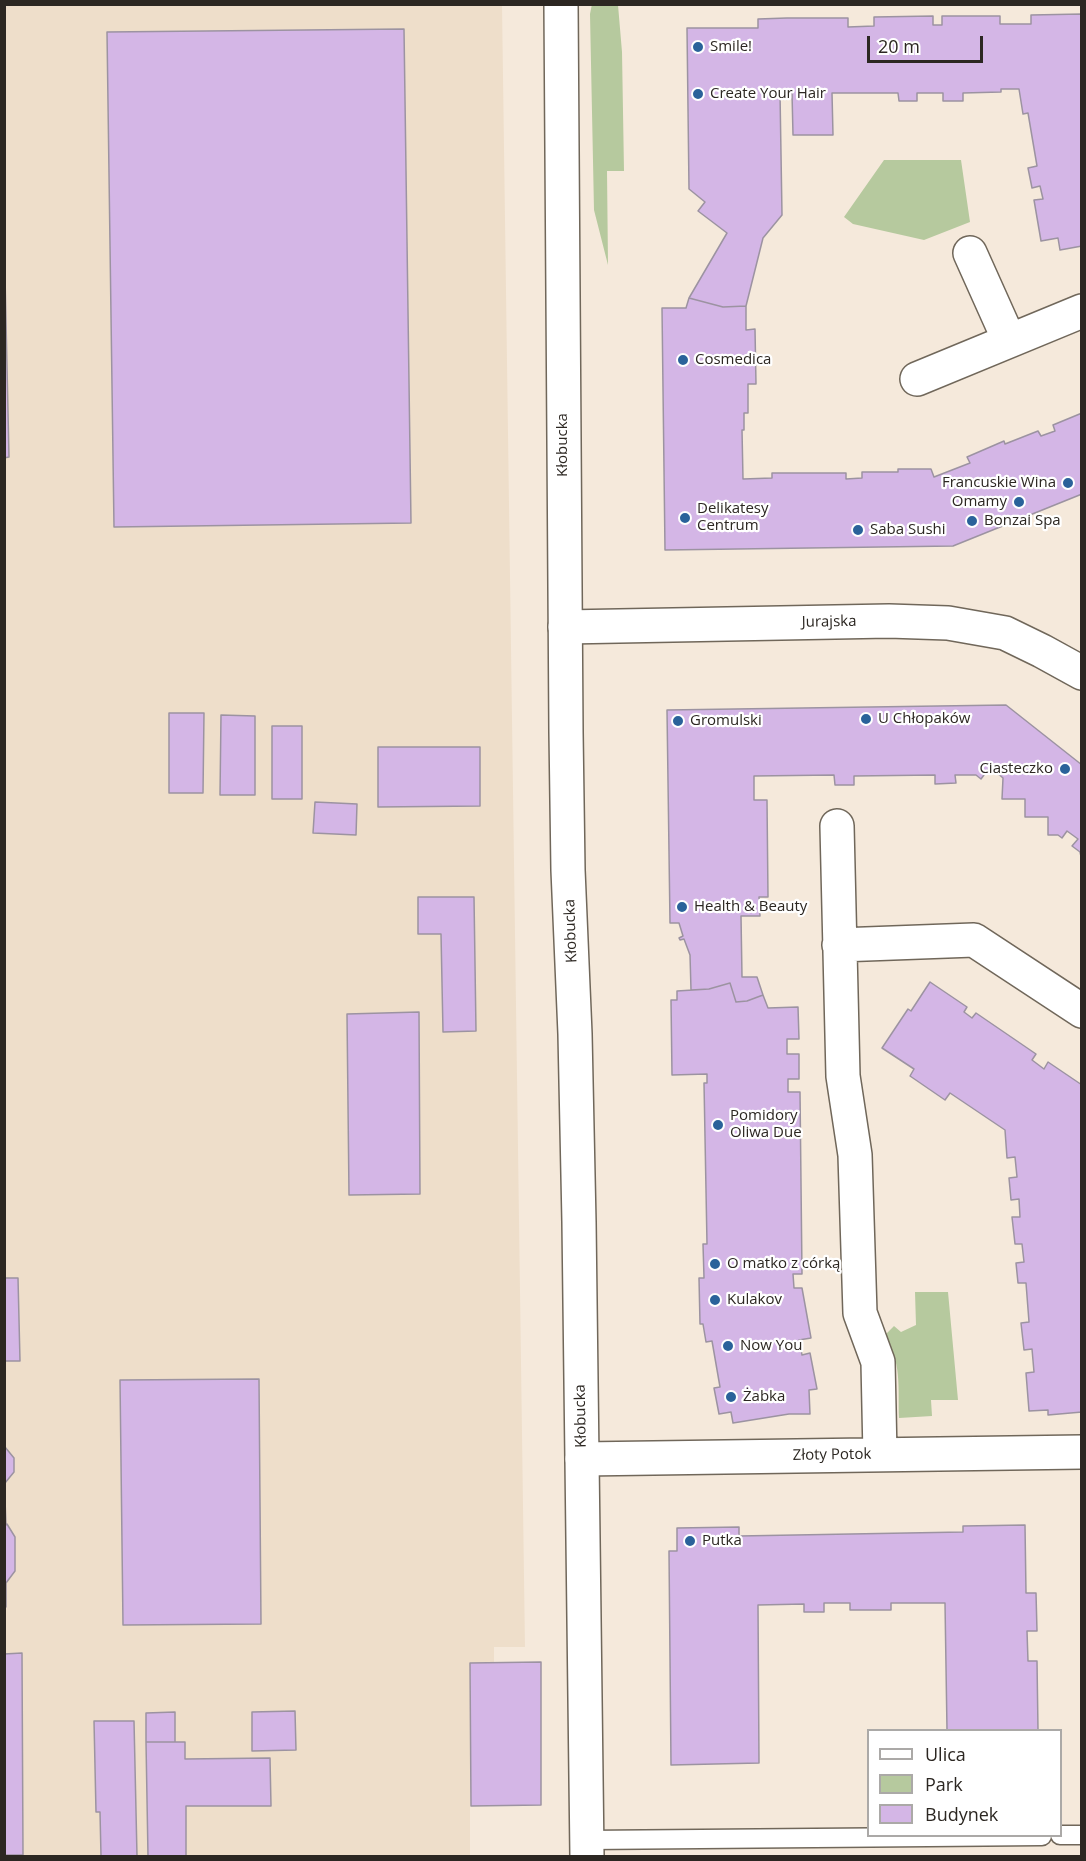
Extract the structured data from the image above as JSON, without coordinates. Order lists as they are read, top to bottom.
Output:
{
  "streets": {
    "street": ["Kłobucka", "Jurajska", "Złoty Potok"]
  },
  "crossings": [
    ["Kłobucka", "Jurajska"],
    ["Kłobucka", "Złoty Potok"]
  ],
  "places": [
    "Smile!",
    "Create Your Hair",
    "Cosmedica",
    "Francuskie Wina",
    "Omamy",
    "Delikatesy Centrum",
    "Bonzai Spa",
    "Saba Sushi",
    "U Chłopaków",
    "Gromulski",
    "Ciasteczko",
    "Health & Beauty",
    "Pomidory Oliwa Due",
    "O matko z córką",
    "Kulakov",
    "Now You",
    "Żabka",
    "Putka"
  ],
  "legend": ["Ulica", "Park", "Budynek"],
  "scale_bar": "20 m"
}
